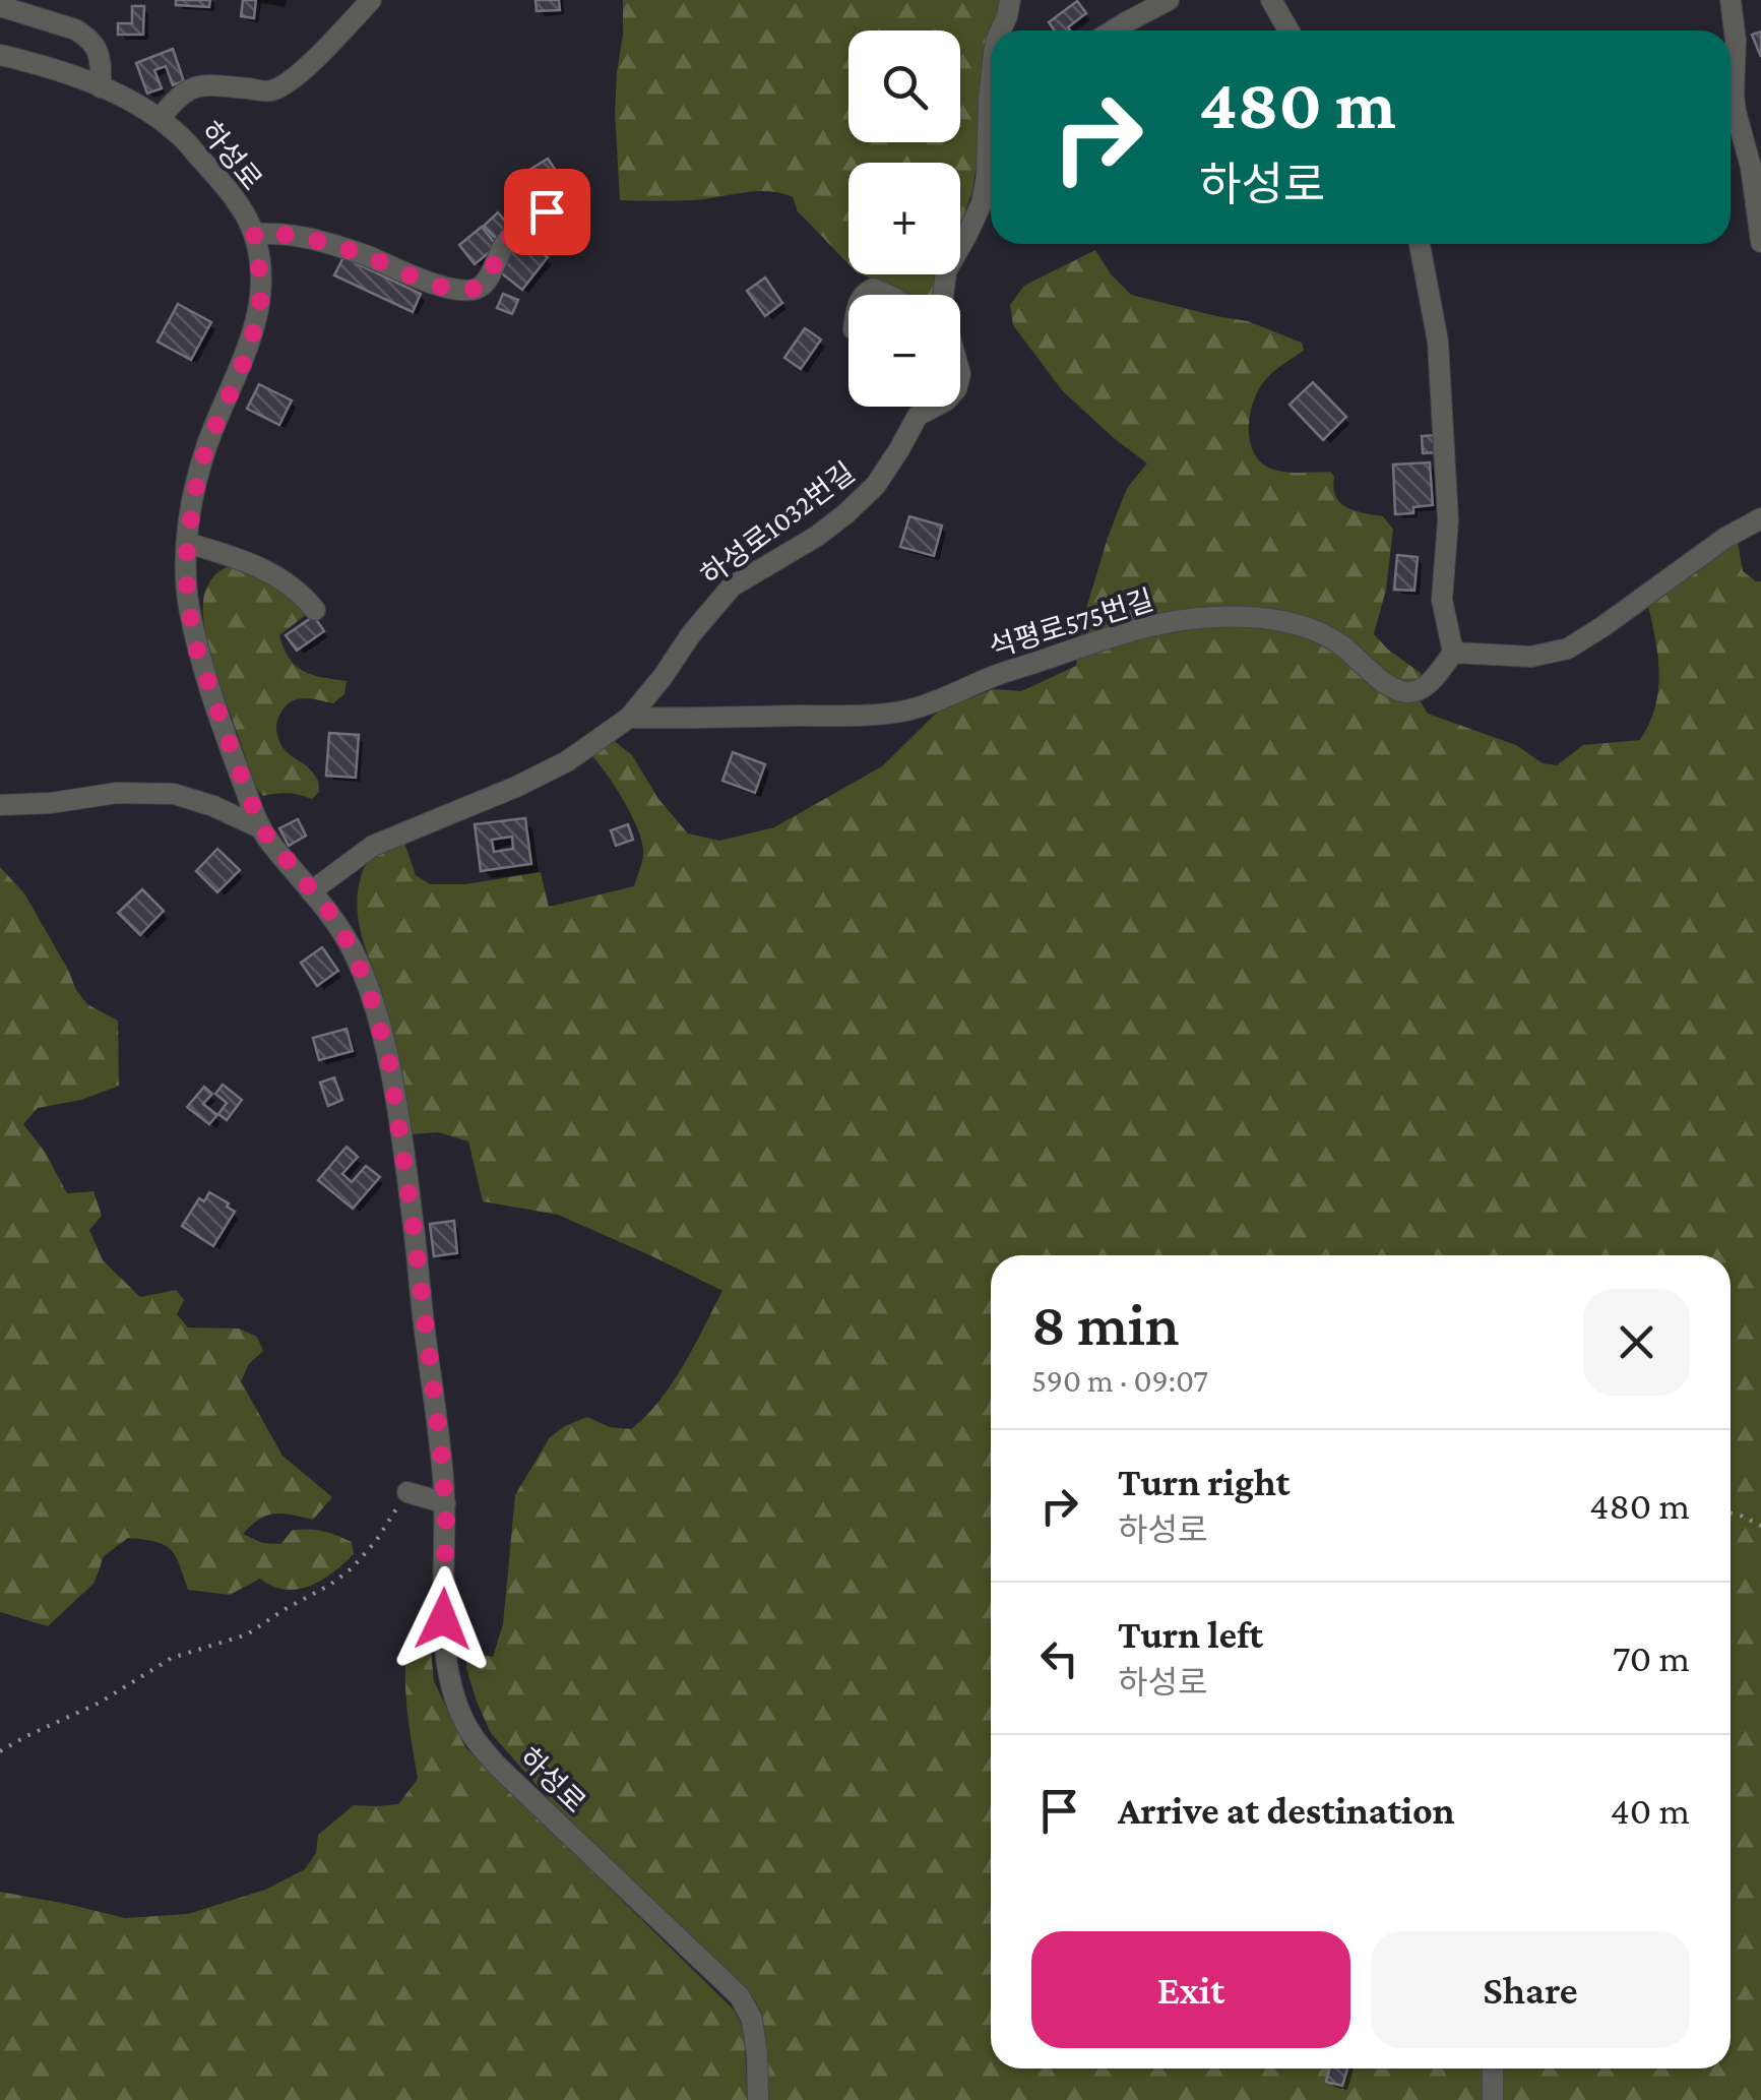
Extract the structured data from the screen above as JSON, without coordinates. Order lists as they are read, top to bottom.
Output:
{
  "streets": {
    "street": ["하성로", "하성로1032번길", "석평로575번길"]
  },
  "crossings": [
    ["하성로", "하성로1032번길"],
    ["하성로1032번길", "석평로575번길"]
  ],
  "page": {
    "map_buttons": ["+", "−"],
    "turn": ["480 m", "하성로"],
    "heading": ["8 min", "590 m · 09:07"],
    "list": [
      {
        "name": "Turn right",
        "note": "하성로",
        "value": "480 m"
      },
      {
        "name": "Turn left",
        "note": "하성로",
        "value": "70 m"
      },
      {
        "name": "Arrive at destination",
        "value": "40 m"
      }
    ],
    "buttons": ["Exit", "Share"]
  }
}
